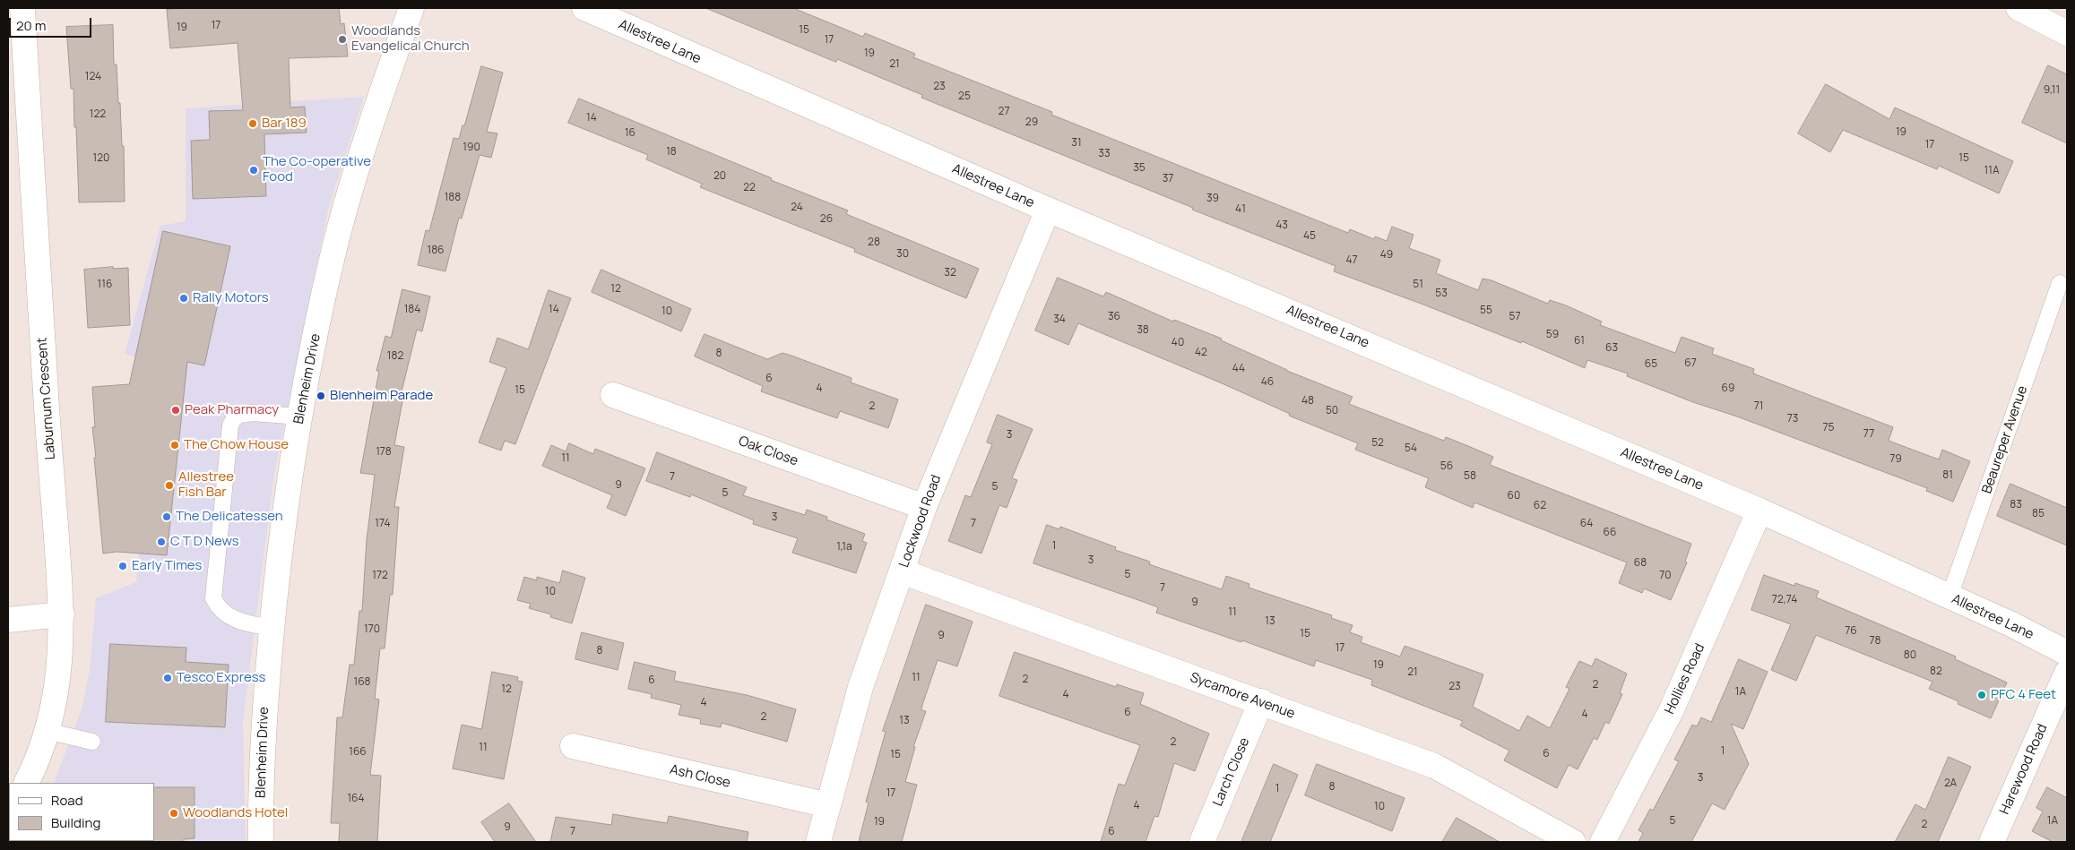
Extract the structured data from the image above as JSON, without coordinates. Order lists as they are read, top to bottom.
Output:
{
  "streets": {
    "street": [
      "Allestree Lane",
      "Blenheim Drive",
      "Laburnum Crescent",
      "Oak Close",
      "Lockwood Road",
      "Hollies Road",
      "Sycamore Avenue",
      "Harewood Road",
      "Larch Close",
      "Ash Close"
    ],
    "lane": ["Beaureper Avenue"]
  },
  "crossings": [
    ["Allestree Lane", "Beaureper Avenue"],
    ["Allestree Lane", "Lockwood Road"],
    ["Allestree Lane", "Hollies Road"],
    ["Oak Close", "Lockwood Road"],
    ["Lockwood Road", "Sycamore Avenue"],
    ["Lockwood Road", "Ash Close"],
    ["Sycamore Avenue", "Larch Close"]
  ],
  "places": [
    "Woodlands Evangelical Church",
    "Bar 189",
    "The Co-operative Food",
    "Rally Motors",
    "Blenheim Parade",
    "Peak Pharmacy",
    "The Chow House",
    "Allestree Fish Bar",
    "The Delicatessen",
    "C T D News",
    "Early Times",
    "Tesco Express",
    "PFC 4 Feet",
    "Woodlands Hotel"
  ],
  "house_numbers": [
    "17",
    "19",
    "15",
    "17",
    "19",
    "21",
    "124",
    "23",
    "9,11",
    "25",
    "27",
    "122",
    "14",
    "29",
    "19",
    "16",
    "31",
    "17",
    "190",
    "18",
    "33",
    "120",
    "15",
    "35",
    "11A",
    "20",
    "37",
    "22",
    "188",
    "39",
    "24",
    "41",
    "26",
    "43",
    "45",
    "28",
    "186",
    "30",
    "49",
    "47",
    "32",
    "116",
    "51",
    "12",
    "53",
    "184",
    "14",
    "55",
    "10",
    "36",
    "57",
    "34",
    "38",
    "59",
    "61",
    "40",
    "63",
    "42",
    "8",
    "182",
    "67",
    "65",
    "44",
    "6",
    "46",
    "4",
    "69",
    "15",
    "48",
    "2",
    "71",
    "50",
    "73",
    "75",
    "77",
    "3",
    "52",
    "54",
    "178",
    "11",
    "79",
    "56",
    "81",
    "58",
    "7",
    "9",
    "5",
    "5",
    "60",
    "83",
    "62",
    "85",
    "3",
    "174",
    "7",
    "64",
    "66",
    "1",
    "1,1a",
    "3",
    "68",
    "5",
    "172",
    "70",
    "7",
    "10",
    "72,74",
    "9",
    "11",
    "13",
    "170",
    "76",
    "15",
    "9",
    "78",
    "17",
    "8",
    "80",
    "19",
    "82",
    "21",
    "11",
    "2",
    "6",
    "168",
    "2",
    "23",
    "12",
    "1A",
    "4",
    "4",
    "6",
    "4",
    "2",
    "13",
    "2",
    "11",
    "1",
    "166",
    "6",
    "15",
    "3",
    "2A",
    "8",
    "1",
    "17",
    "164",
    "4",
    "10",
    "5",
    "1A",
    "19",
    "2",
    "9",
    "7",
    "6"
  ],
  "legend": ["Road", "Building"],
  "scale_bar": "20 m"
}
